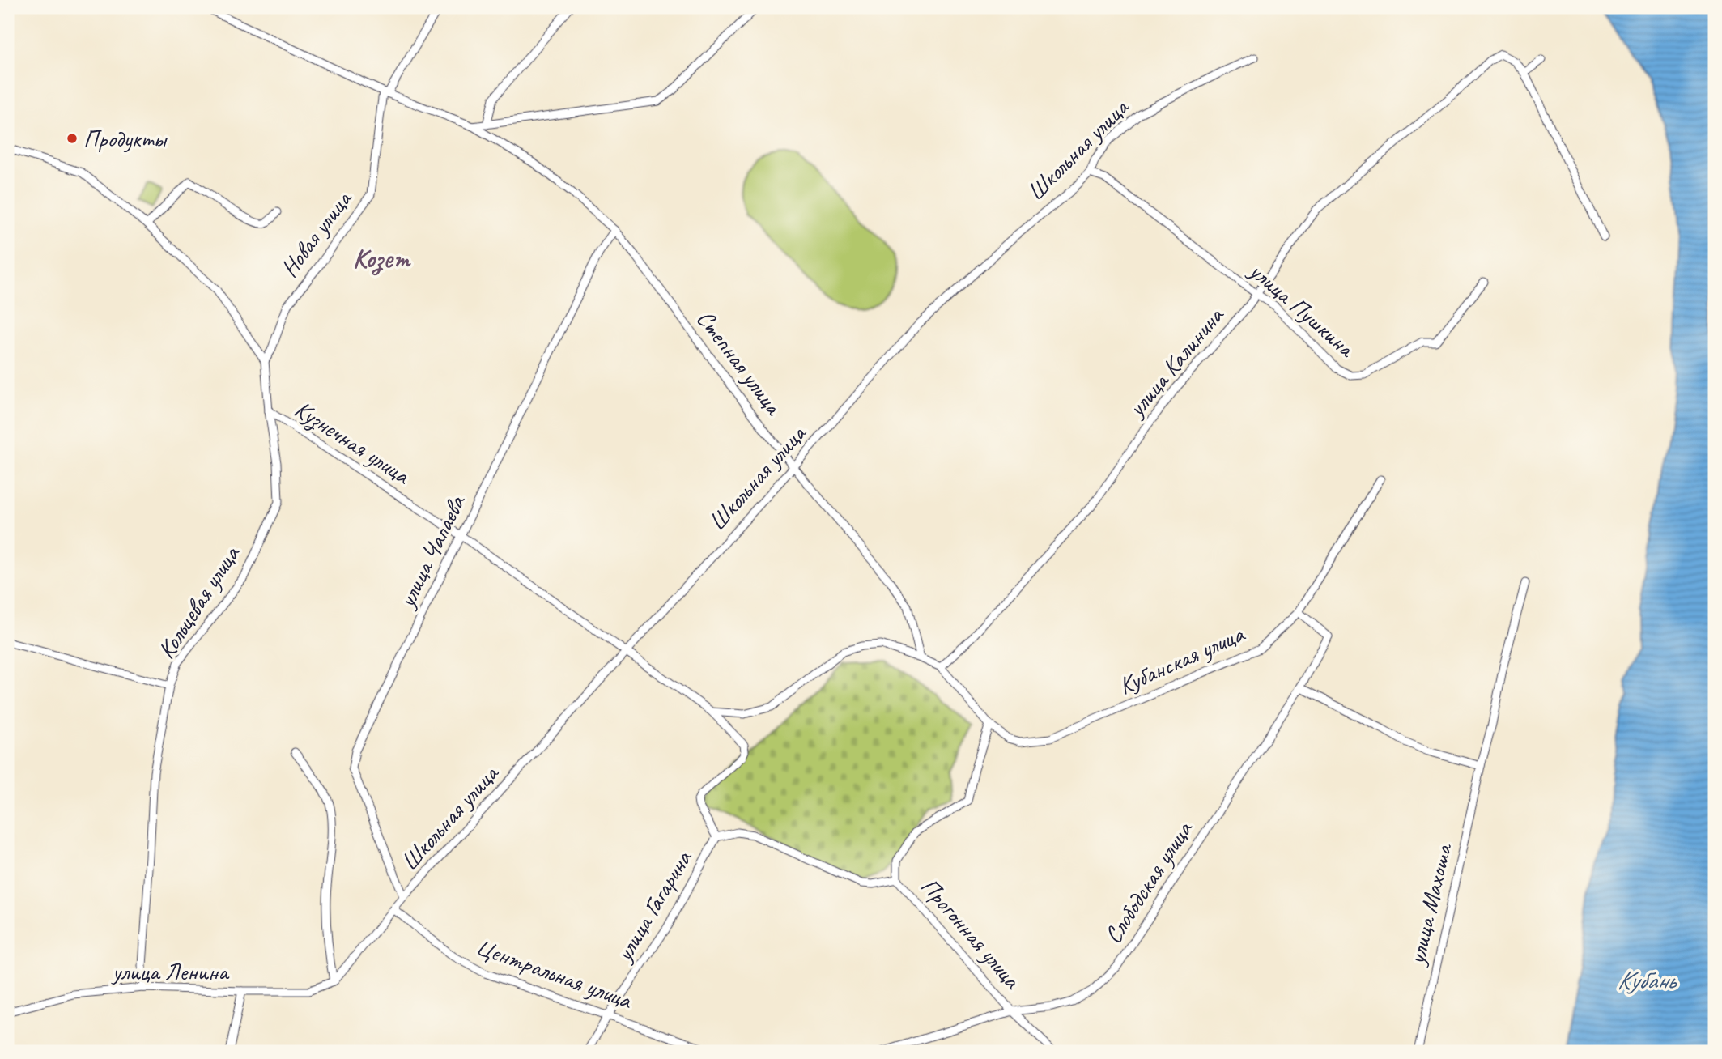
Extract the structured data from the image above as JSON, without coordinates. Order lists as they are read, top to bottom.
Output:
{
  "streets": {
    "street": [
      "Школьная улица",
      "Новая улица",
      "улица Пушкина",
      "Степная улица",
      "улица Калинина",
      "Кузнечная улица",
      "улица Чапаева",
      "Кольцевая улица",
      "Кубанская улица",
      "Слободская улица",
      "улица Махоша",
      "улица Гагарина",
      "Прогонная улица",
      "улица Ленина",
      "Центральная улица"
    ]
  },
  "crossings": [
    ["Школьная улица", "улица Пушкина"],
    ["Школьная улица", "Степная улица"],
    ["Школьная улица", "Кузнечная улица"],
    ["Школьная улица", "улица Чапаева"],
    ["Школьная улица", "улица Ленина"],
    ["Школьная улица", "Центральная улица"],
    ["Новая улица", "Степная улица"],
    ["Новая улица", "Кузнечная улица"],
    ["улица Пушкина", "улица Калинина"],
    ["Степная улица", "улица Чапаева"],
    ["улица Калинина", "Кубанская улица"],
    ["Кузнечная улица", "улица Чапаева"],
    ["Кузнечная улица", "Кольцевая улица"],
    ["Кузнечная улица", "улица Гагарина"],
    ["Кузнечная улица", "Прогонная улица"],
    ["Кольцевая улица", "улица Ленина"],
    ["Кубанская улица", "Слободская улица"],
    ["Слободская улица", "Прогонная улица"],
    ["улица Гагарина", "Прогонная улица"],
    ["улица Гагарина", "Центральная улица"]
  ],
  "districts": ["Козет"],
  "water": ["Кубань"],
  "places": ["Продукты"]
}
